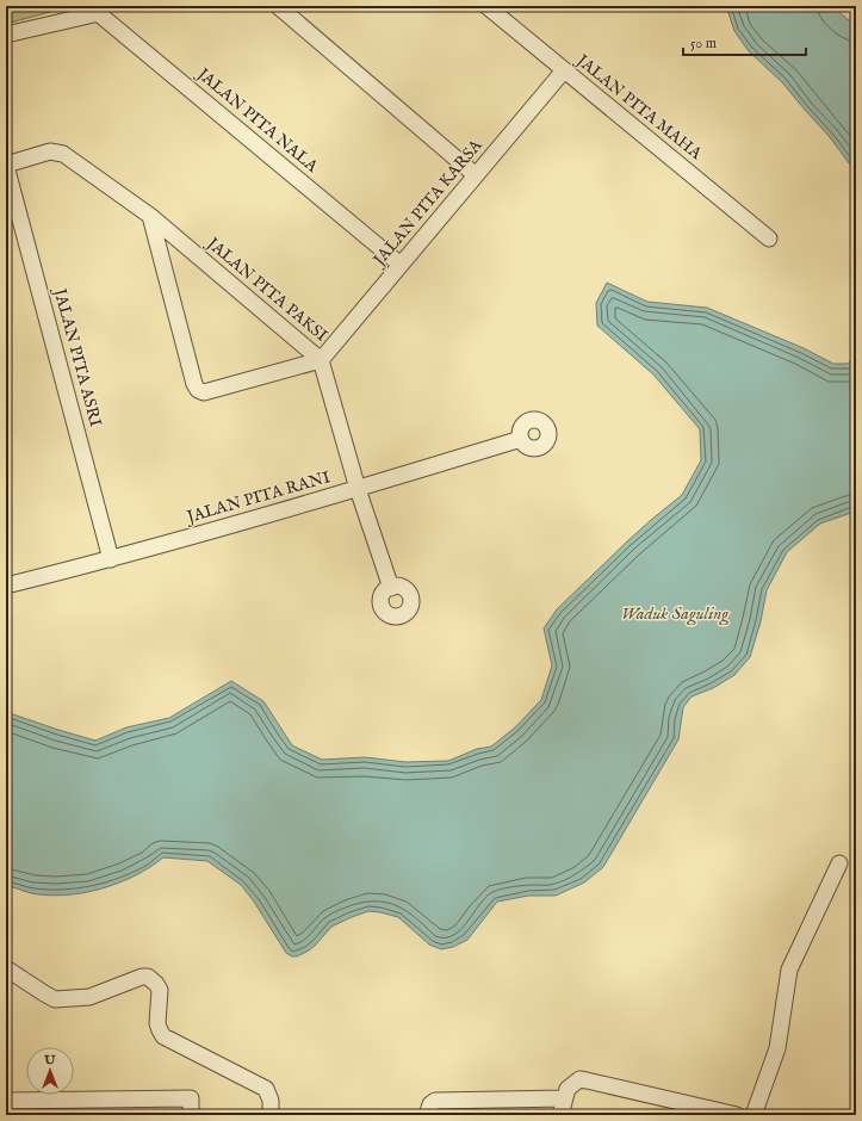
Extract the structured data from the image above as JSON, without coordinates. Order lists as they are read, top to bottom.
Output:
{
  "streets": {
    "street": [
      "JALAN PITA MAHA",
      "JALAN PITA NALA",
      "JALAN PITA KARSA",
      "JALAN PITA PAKSI",
      "JALAN PITA ASRI",
      "JALAN PITA RANI"
    ]
  },
  "crossings": [
    ["JALAN PITA MAHA", "JALAN PITA KARSA"],
    ["JALAN PITA NALA", "JALAN PITA KARSA"],
    ["JALAN PITA KARSA", "JALAN PITA PAKSI"],
    ["JALAN PITA PAKSI", "JALAN PITA ASRI"],
    ["JALAN PITA ASRI", "JALAN PITA RANI"]
  ],
  "water": ["Waduk Saguling"],
  "scale_bar": "50 m",
  "north": "top"
}
